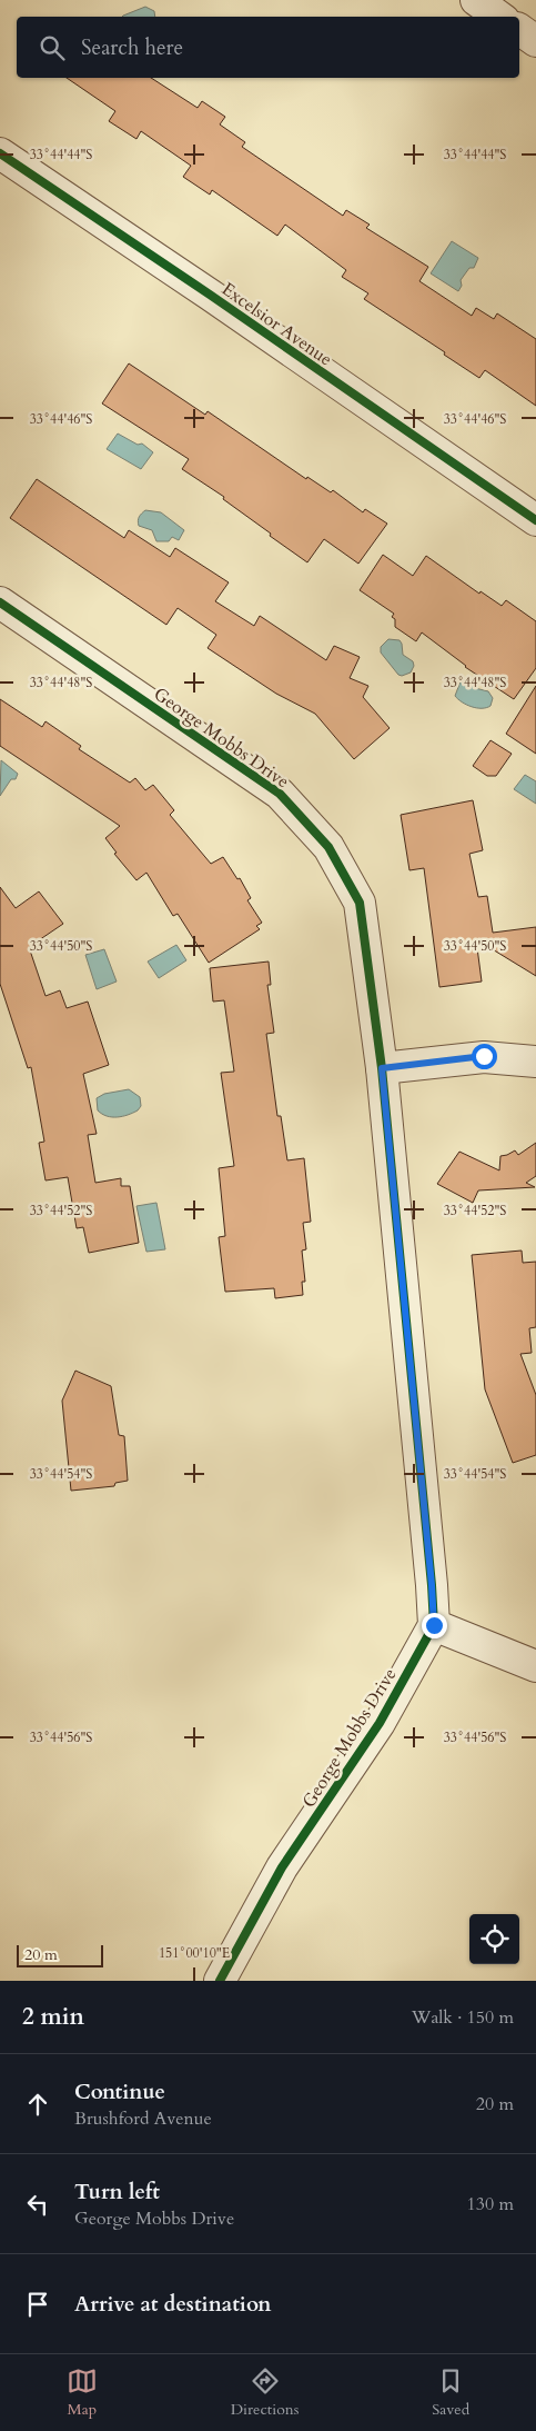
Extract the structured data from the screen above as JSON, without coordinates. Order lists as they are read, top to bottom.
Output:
{
  "streets": {
    "street": ["Excelsior Avenue", "George Mobbs Drive"]
  },
  "scale_bar": "20 m",
  "page": {
    "search": "Search here",
    "scale": "20 m",
    "heading": ["2 min", "Walk · 150 m"],
    "list": [
      ["Continue", "Brushford Avenue", "20 m"],
      ["Turn left", "George Mobbs Drive", "130 m"],
      "Arrive at destination"
    ],
    "nav": ["Map", "Directions", "Saved"]
  },
  "coordinates": [
    "33°44'44\"S",
    "33°44'46\"S",
    "33°44'48\"S",
    "33°44'50\"S",
    "33°44'52\"S",
    "33°44'54\"S",
    "33°44'56\"S",
    "151°00'10\"E"
  ]
}
